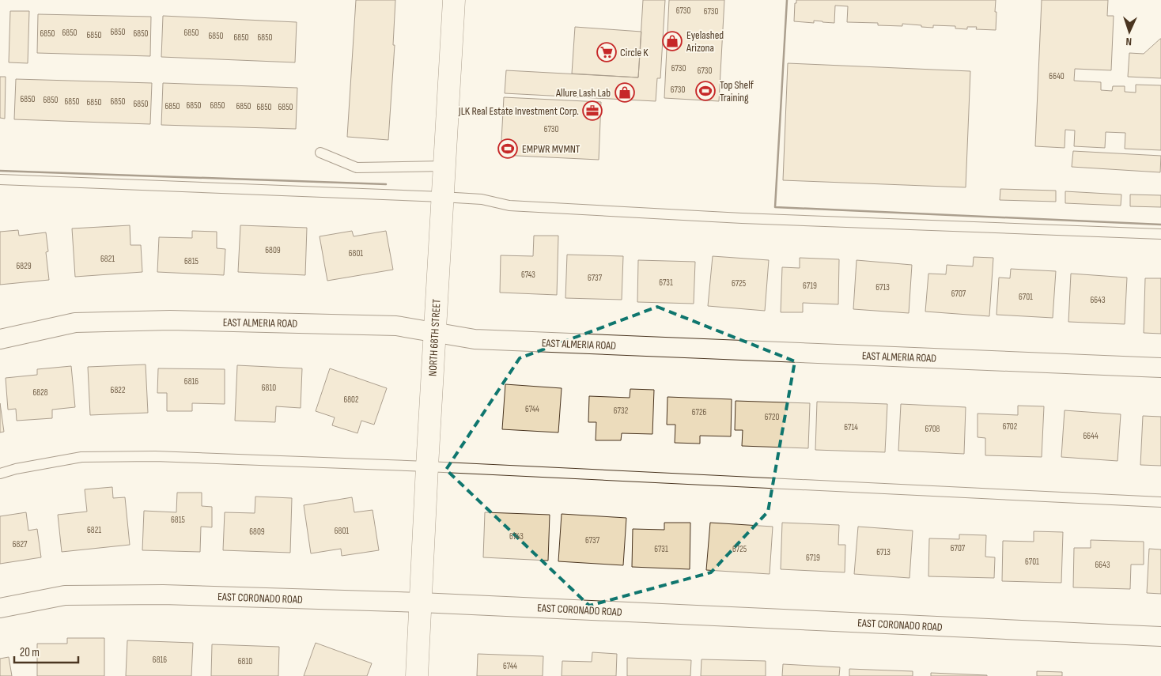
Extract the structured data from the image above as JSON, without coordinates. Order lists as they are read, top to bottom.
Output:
{
  "streets": {
    "street": ["EAST ALMERIA ROAD", "NORTH 68TH STREET", "EAST CORONADO ROAD"]
  },
  "crossings": [
    ["EAST ALMERIA ROAD", "NORTH 68TH STREET"],
    ["NORTH 68TH STREET", "EAST CORONADO ROAD"]
  ],
  "places": {
    "shop": ["Eyelashed Arizona", "Allure Lash Lab"],
    "supermarket": ["Circle K"],
    "sports": ["Top Shelf Training", "EMPWR MVMNT"],
    "office": ["JLK Real Estate Investment Corp."]
  },
  "house_numbers": [
    "6730",
    "6730",
    "6850",
    "6850",
    "6850",
    "6850",
    "6850",
    "6850",
    "6850",
    "6850",
    "6850",
    "6730",
    "6730",
    "6640",
    "6730",
    "6850",
    "6850",
    "6850",
    "6850",
    "6850",
    "6850",
    "6850",
    "6850",
    "6850",
    "6850",
    "6850",
    "6850",
    "6730",
    "6809",
    "6801",
    "6821",
    "6815",
    "6829",
    "6743",
    "6737",
    "6731",
    "6725",
    "6719",
    "6713",
    "6707",
    "6701",
    "6643",
    "6816",
    "6810",
    "6822",
    "6828",
    "6802",
    "6744",
    "6732",
    "6726",
    "6720",
    "6702",
    "6714",
    "6708",
    "6644",
    "6815",
    "6821",
    "6801",
    "6809",
    "6743",
    "6737",
    "6827",
    "6707",
    "6731",
    "6725",
    "6713",
    "6719",
    "6701",
    "6643",
    "6816",
    "6810",
    "6744"
  ],
  "scale_bar": "20 m",
  "north": "bottom"
}
